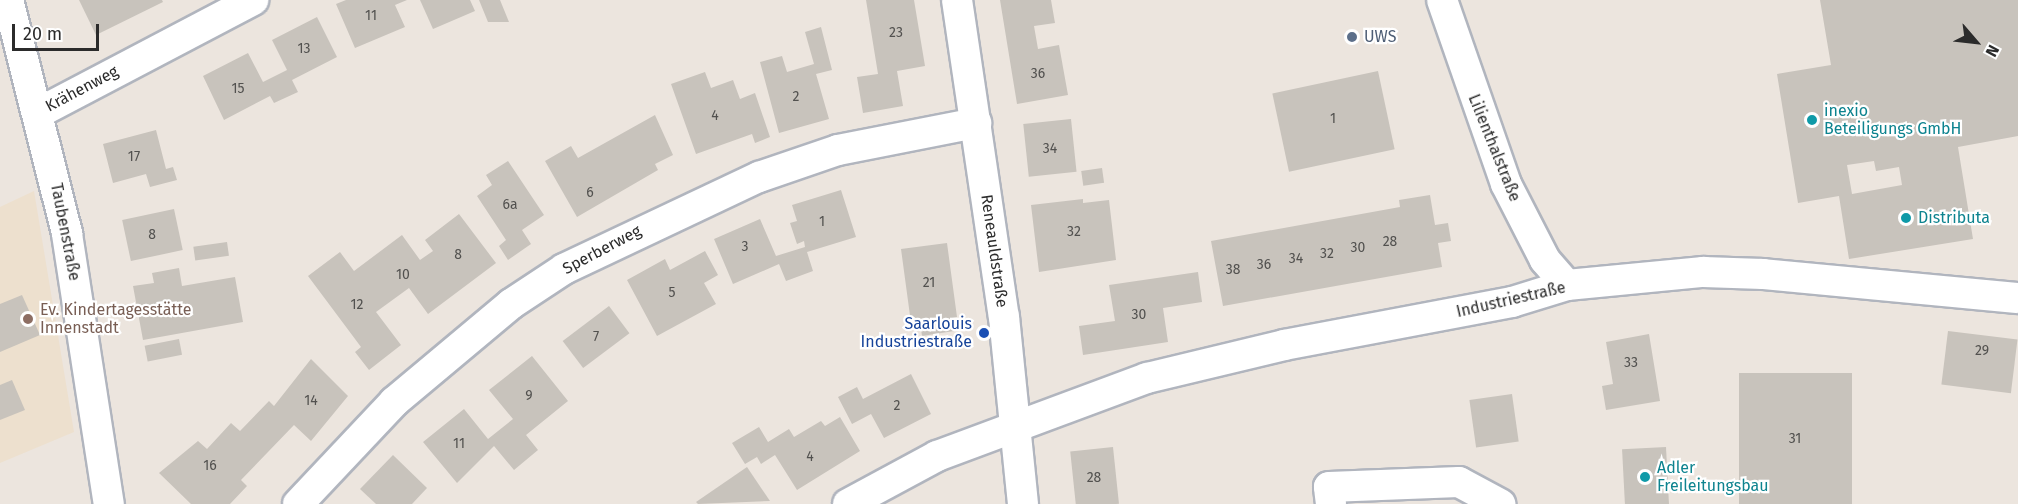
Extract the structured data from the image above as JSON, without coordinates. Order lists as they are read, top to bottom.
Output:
{
  "streets": {
    "street": [
      "Krähenweg",
      "Lilienthalstraße",
      "Taubenstraße",
      "Sperberweg",
      "Reneauldstraße",
      "Industriestraße"
    ]
  },
  "crossings": [
    ["Krähenweg", "Taubenstraße"],
    ["Lilienthalstraße", "Industriestraße"],
    ["Sperberweg", "Reneauldstraße"],
    ["Reneauldstraße", "Industriestraße"]
  ],
  "places": [
    "UWS",
    "inexio Beteiligungs GmbH",
    "Distributa",
    "Ev. Kindertagesstätte Innenstadt",
    "Saarlouis Industriestraße",
    "Adler Freileitungsbau"
  ],
  "house_numbers": [
    "11",
    "23",
    "13",
    "36",
    "15",
    "2",
    "4",
    "1",
    "34",
    "17",
    "6",
    "6a",
    "1",
    "32",
    "8",
    "28",
    "3",
    "30",
    "32",
    "8",
    "34",
    "36",
    "38",
    "10",
    "21",
    "5",
    "12",
    "30",
    "7",
    "29",
    "33",
    "9",
    "14",
    "2",
    "31",
    "11",
    "4",
    "16",
    "28"
  ],
  "scale_bar": "20 m",
  "north": "bottom right"
}
